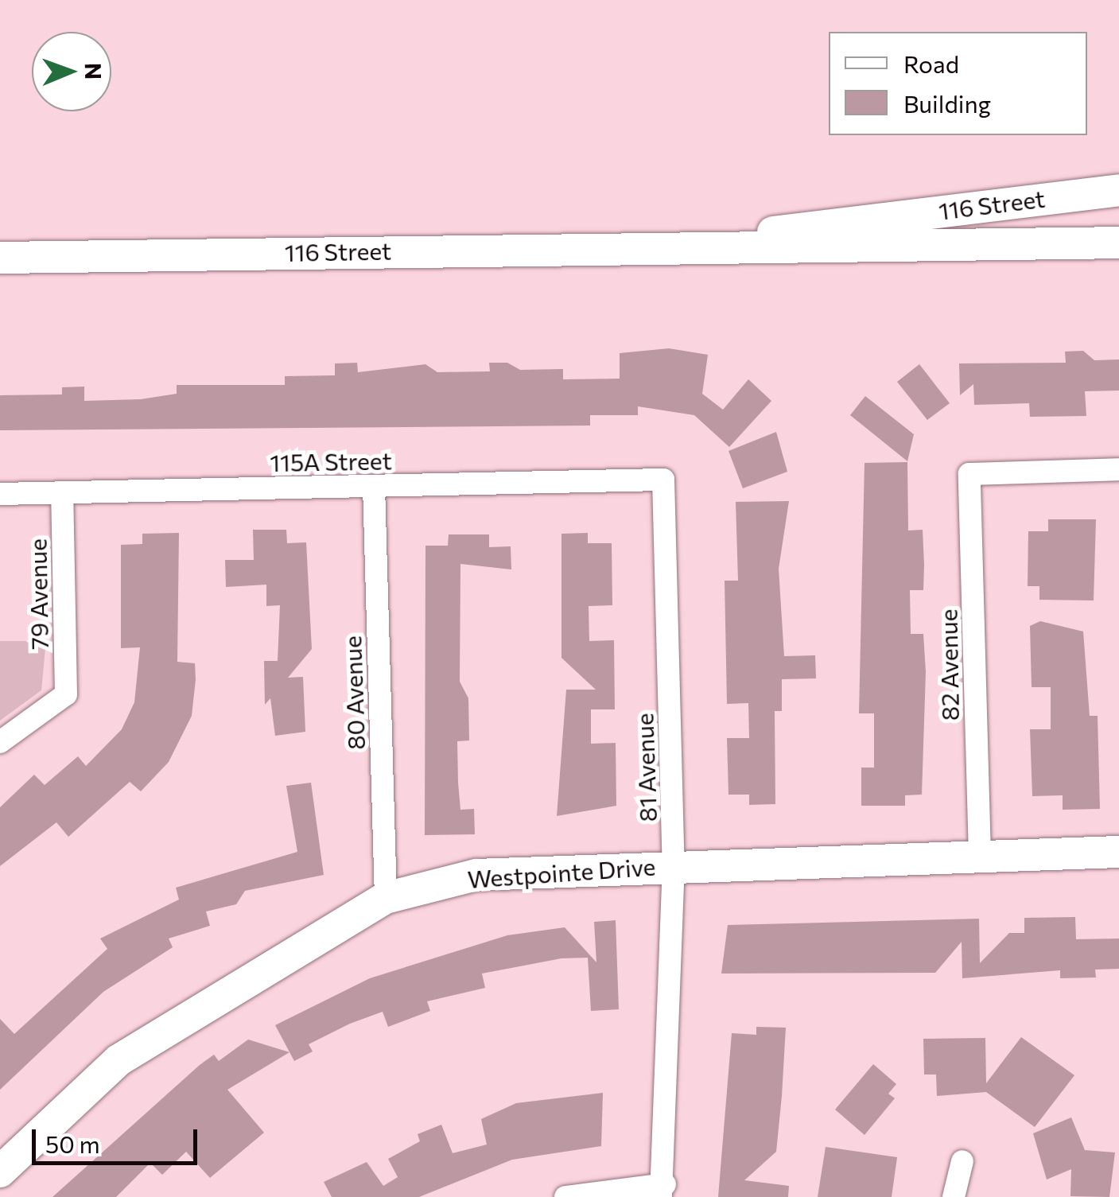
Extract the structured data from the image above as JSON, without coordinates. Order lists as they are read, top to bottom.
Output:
{
  "streets": {
    "main road": ["116 Street", "Westpointe Drive"],
    "street": [
      "115A Street",
      "79 Avenue",
      "82 Avenue",
      "80 Avenue",
      "81 Avenue"
    ]
  },
  "crossings": [
    ["115A Street", "79 Avenue"],
    ["115A Street", "80 Avenue"],
    ["115A Street", "81 Avenue"],
    ["82 Avenue", "Westpointe Drive"],
    ["80 Avenue", "Westpointe Drive"],
    ["81 Avenue", "Westpointe Drive"]
  ],
  "legend": ["Road", "Building"],
  "scale_bar": "50 m",
  "north": "right"
}
